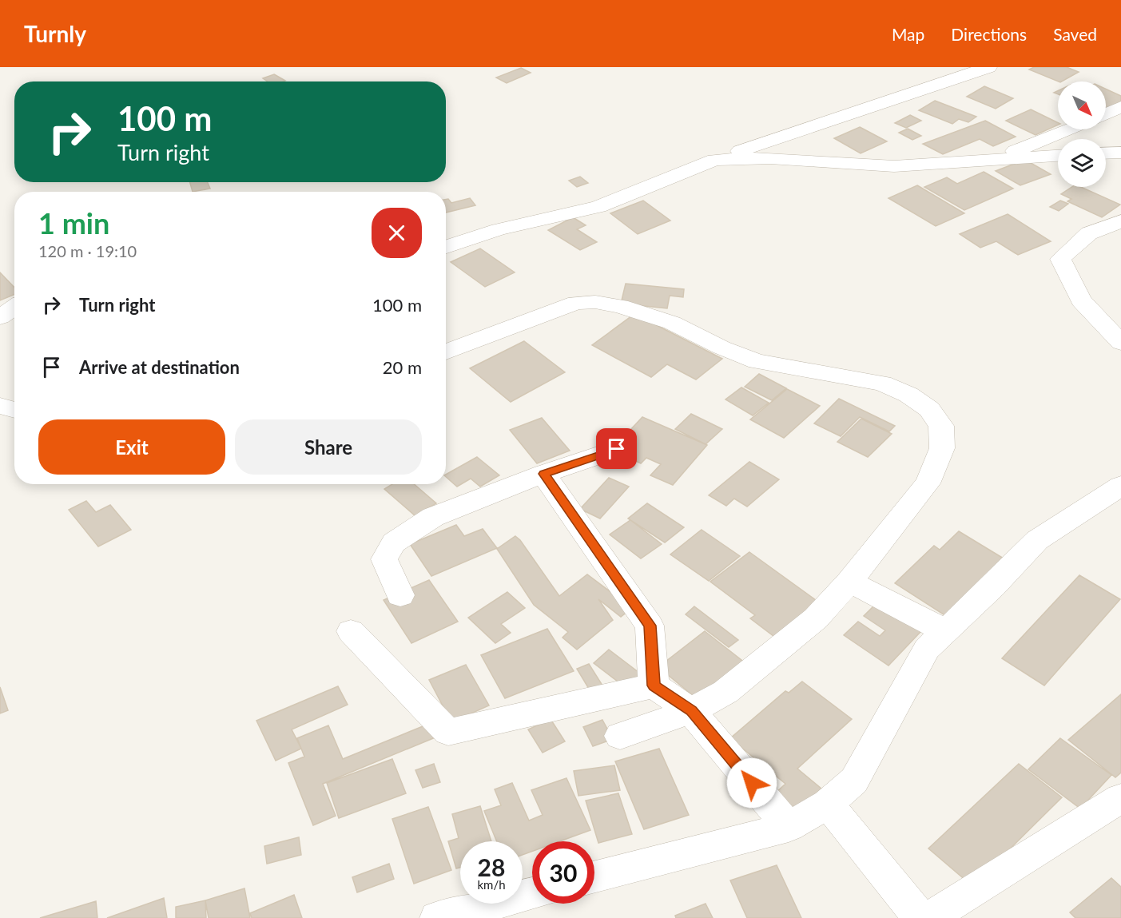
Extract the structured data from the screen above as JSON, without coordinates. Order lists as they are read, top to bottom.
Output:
{
  "north": "bottom right",
  "page": {
    "header": "Turnly",
    "nav": ["Map", "Directions", "Saved"],
    "turn": ["100 m", "Turn right"],
    "heading": ["1 min", "120 m · 19:10"],
    "list": [
      {
        "name": "Turn right",
        "value": "100 m"
      },
      {
        "name": "Arrive at destination",
        "value": "20 m"
      }
    ],
    "buttons": ["Exit", "Share"],
    "speed": "28 km/h",
    "limit": "30"
  }
}
